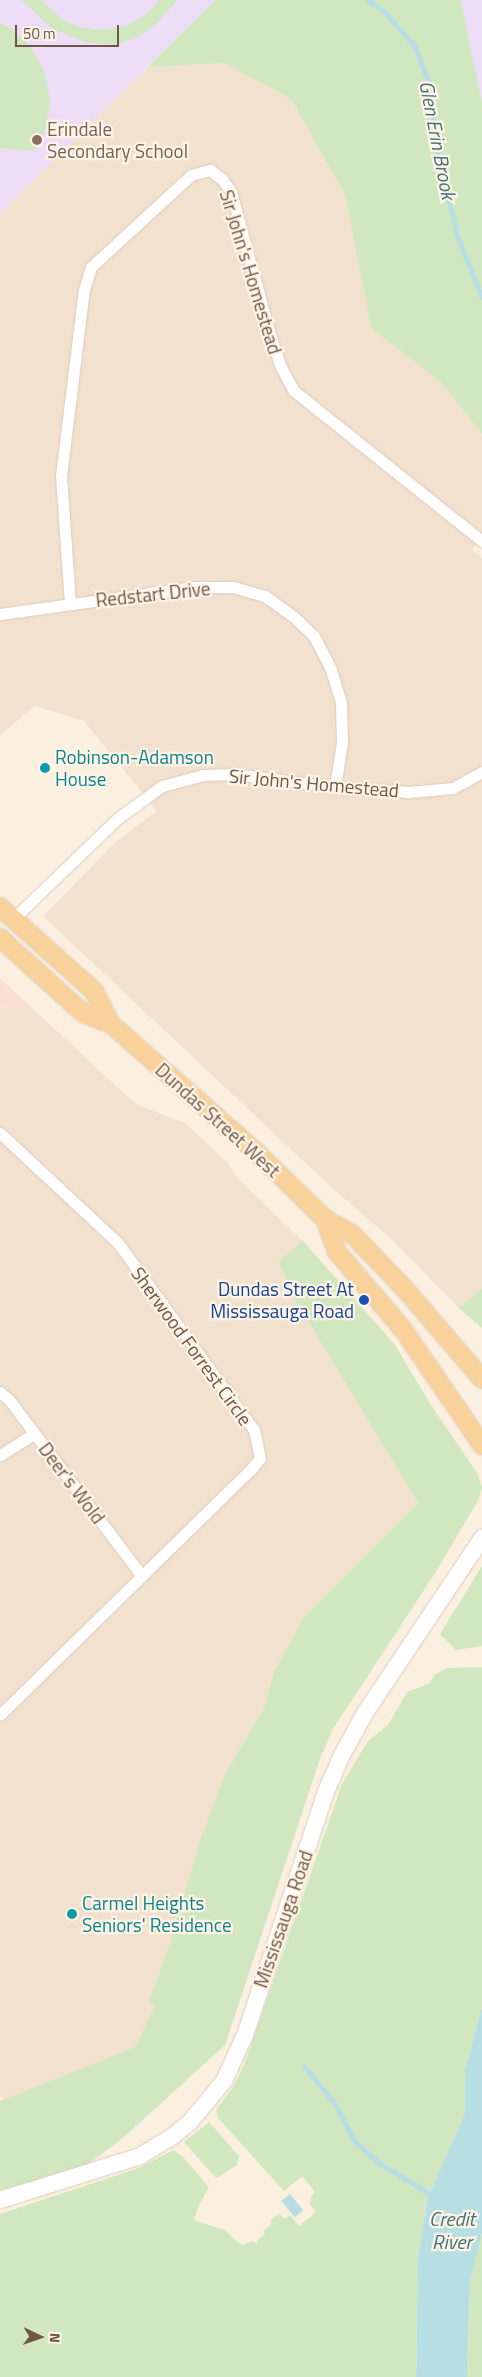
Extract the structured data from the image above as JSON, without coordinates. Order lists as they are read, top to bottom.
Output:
{
  "streets": {
    "main road": ["Dundas Street West", "Mississauga Road"],
    "street": [
      "Sir John's Homestead",
      "Redstart Drive",
      "Sherwood Forrest Circle",
      "Deer's Wold"
    ]
  },
  "crossings": [
    ["Sir John's Homestead", "Redstart Drive"],
    ["Sir John's Homestead", "Dundas Street West"],
    ["Sherwood Forrest Circle", "Deer's Wold"]
  ],
  "water": ["Glen Erin Brook", "Credit River"],
  "places": [
    "Erindale Secondary School",
    "Robinson-Adamson House",
    "Dundas Street At Mississauga Road",
    "Carmel Heights Seniors' Residence"
  ],
  "scale_bar": "50 m",
  "north": "right"
}
